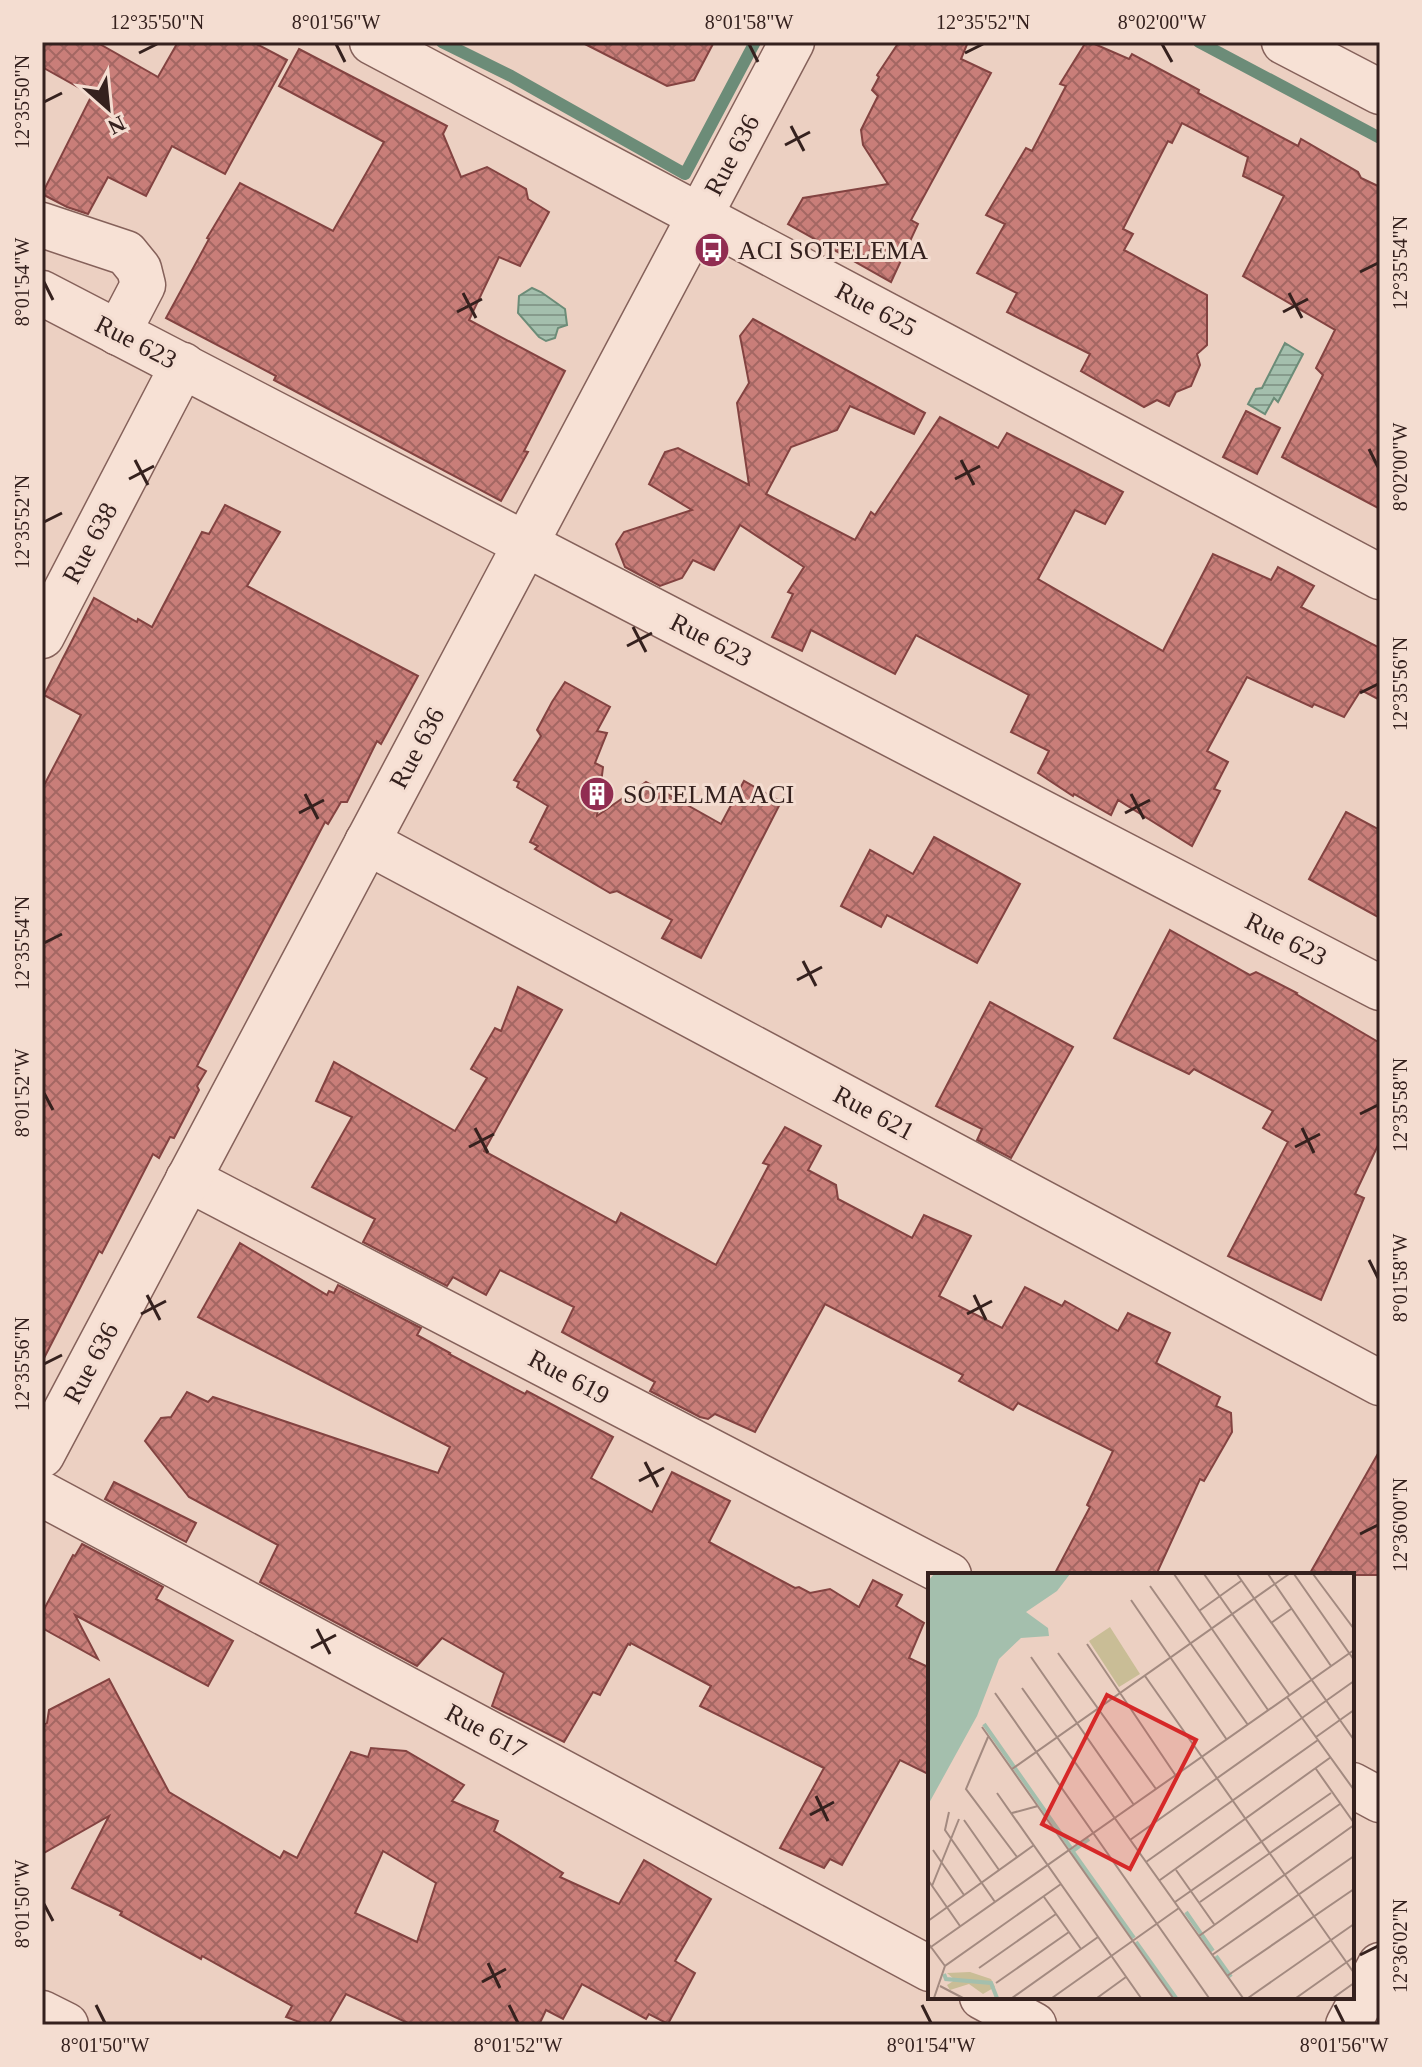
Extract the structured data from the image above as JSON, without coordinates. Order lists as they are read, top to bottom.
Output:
{
  "streets": {
    "street": [
      "Rue 636",
      "Rue 625",
      "Rue 623",
      "Rue 638",
      "Rue 621",
      "Rue 619",
      "Rue 617"
    ]
  },
  "crossings": [
    ["Rue 636", "Rue 625"],
    ["Rue 636", "Rue 623"],
    ["Rue 636", "Rue 621"],
    ["Rue 636", "Rue 619"],
    ["Rue 623", "Rue 638"]
  ],
  "places": {
    "bus stop": ["ACI SOTELEMA"],
    "building": ["SOTELMA ACI"]
  },
  "north": "bottom right",
  "coordinates": [
    "12°35'50\"N",
    "8°01'56\"W",
    "8°01'58\"W",
    "12°35'52\"N",
    "8°02'00\"W",
    "12°35'54\"N",
    "8°01'54\"W",
    "12°35'56\"N",
    "8°01'52\"W",
    "12°35'58\"N",
    "12°36'00\"N",
    "8°01'50\"W",
    "12°36'02\"N"
  ]
}
